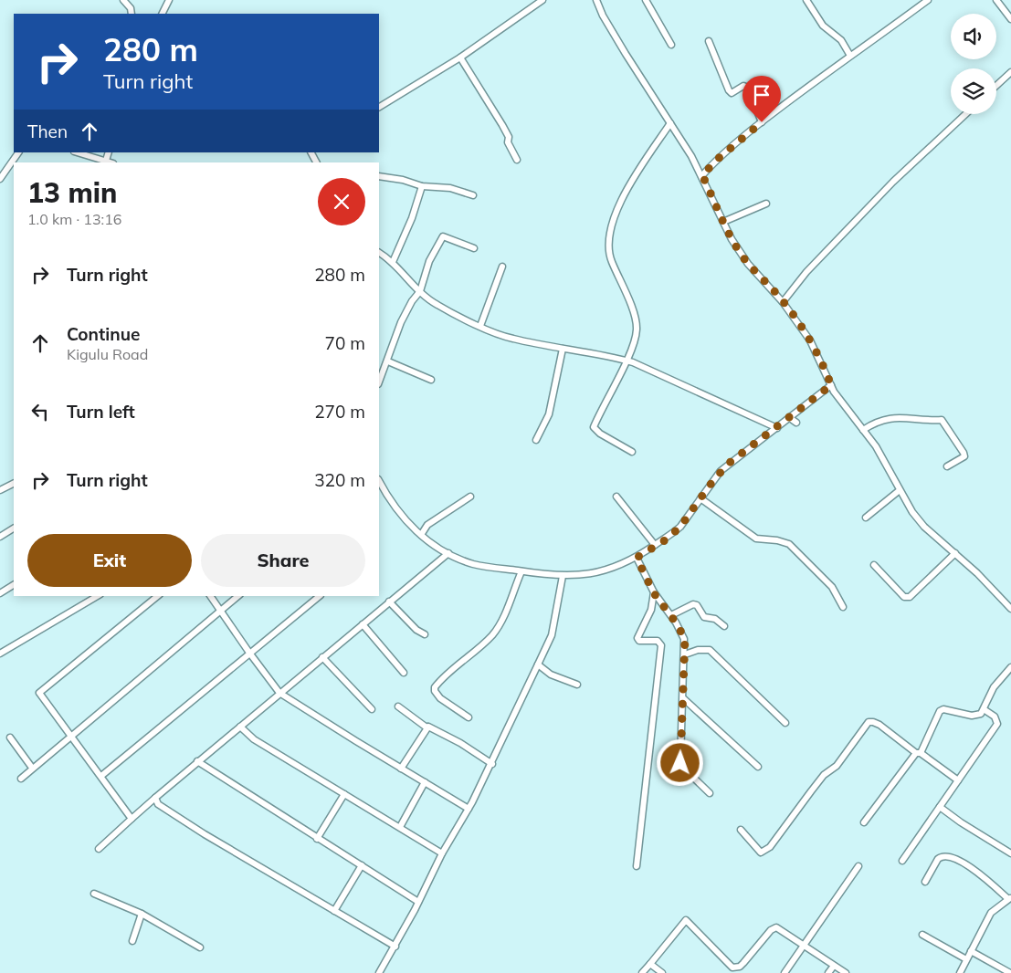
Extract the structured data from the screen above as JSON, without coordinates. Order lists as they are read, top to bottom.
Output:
{
  "page": {
    "turn": ["280 m", "Turn right"],
    "then": "Then",
    "heading": ["13 min", "1.0 km · 13:16"],
    "list": [
      {
        "name": "Turn right",
        "value": "280 m"
      },
      {
        "name": "Continue",
        "note": "Kigulu Road",
        "value": "70 m"
      },
      {
        "name": "Turn left",
        "value": "270 m"
      },
      {
        "name": "Turn right",
        "value": "320 m"
      }
    ],
    "buttons": ["Exit", "Share"]
  }
}
